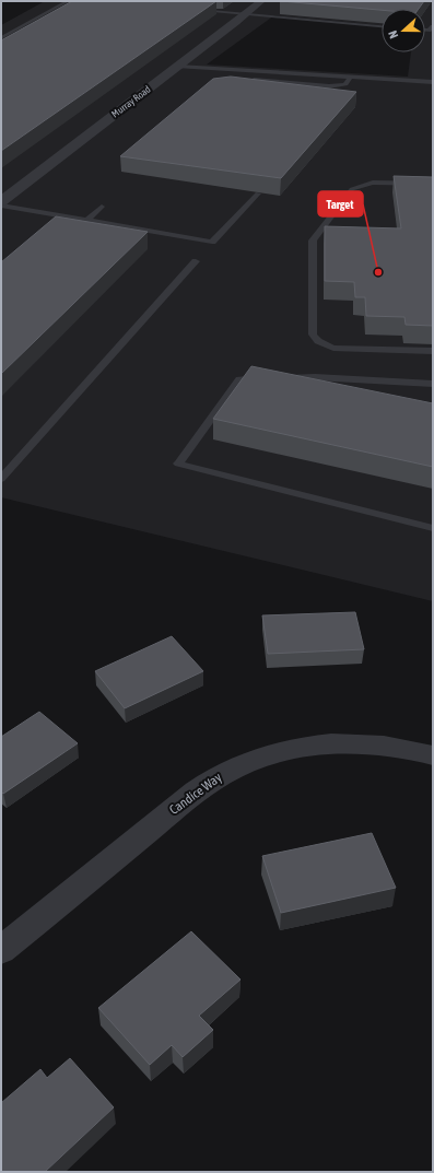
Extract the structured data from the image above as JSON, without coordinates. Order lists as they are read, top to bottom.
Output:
{
  "streets": {
    "street": ["Murray Road", "Candice Way"]
  },
  "places": ["Target"],
  "north": "left"
}
